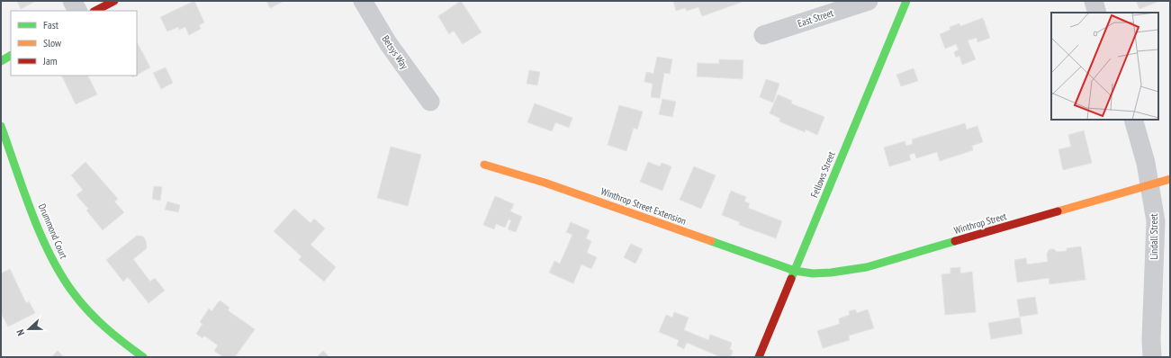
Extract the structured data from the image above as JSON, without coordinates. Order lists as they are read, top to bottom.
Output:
{
  "streets": {
    "street": [
      "East Street",
      "Betsys Way",
      "Fellows Street",
      "Winthrop Street Extension",
      "Winthrop Street",
      "Drummond Court",
      "Lindall Street"
    ]
  },
  "crossings": [
    ["Fellows Street", "Winthrop Street Extension"],
    ["Fellows Street", "Winthrop Street"],
    ["Winthrop Street Extension", "Winthrop Street"],
    ["Winthrop Street", "Lindall Street"]
  ],
  "legend": ["Fast", "Slow", "Jam"],
  "north": "left"
}
